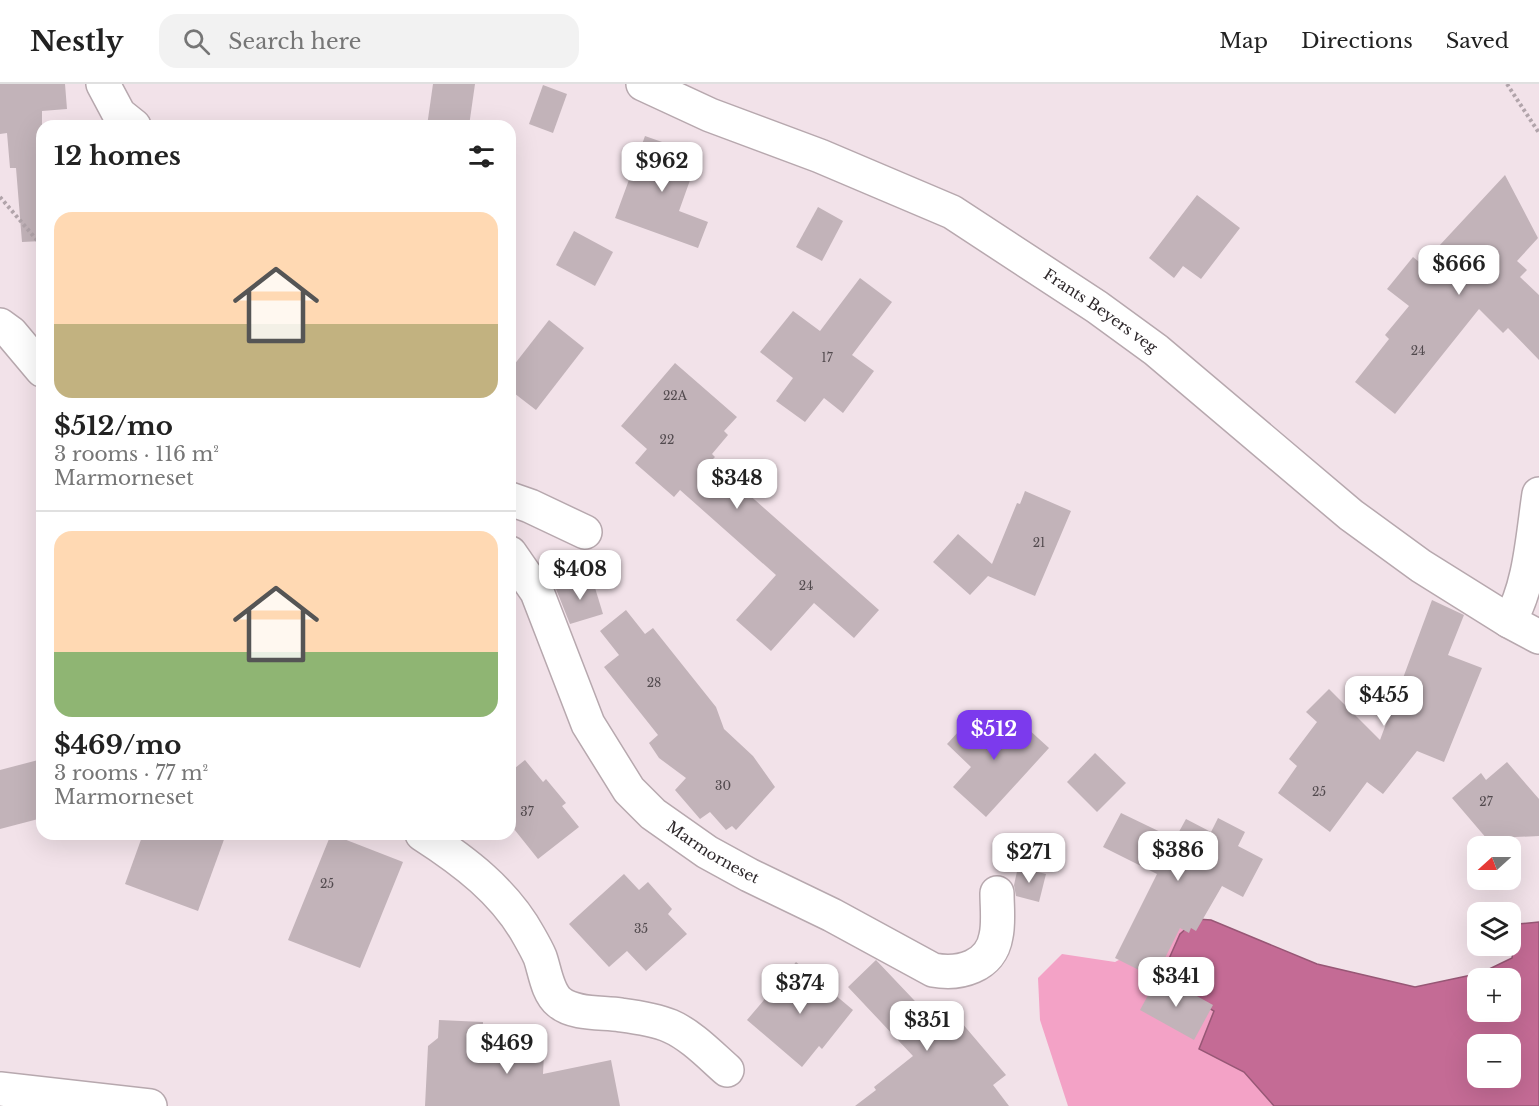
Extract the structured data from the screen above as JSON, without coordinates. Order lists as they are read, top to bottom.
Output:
{
  "streets": {
    "street": ["Frants Beyers veg", "Marmorneset"]
  },
  "house_numbers": [
    "24",
    "17",
    "22A",
    "22",
    "21",
    "24",
    "28",
    "30",
    "25",
    "27",
    "37",
    "25",
    "35"
  ],
  "north": "left",
  "page": {
    "header": "Nestly",
    "search": "Search here",
    "nav": ["Map", "Directions", "Saved"],
    "heading": "12 homes",
    "price": [
      "$962",
      "$666",
      "$348",
      "$408",
      "$455",
      "$512",
      "$386",
      "$271",
      "$341",
      "$374",
      "$351",
      "$469"
    ],
    "list": [
      {
        "name": "$512/mo",
        "note": "3 rooms · 116 m² · Marmorneset"
      },
      {
        "name": "$469/mo",
        "note": "3 rooms · 77 m² · Marmorneset"
      }
    ],
    "map_buttons": ["+", "−"]
  }
}
